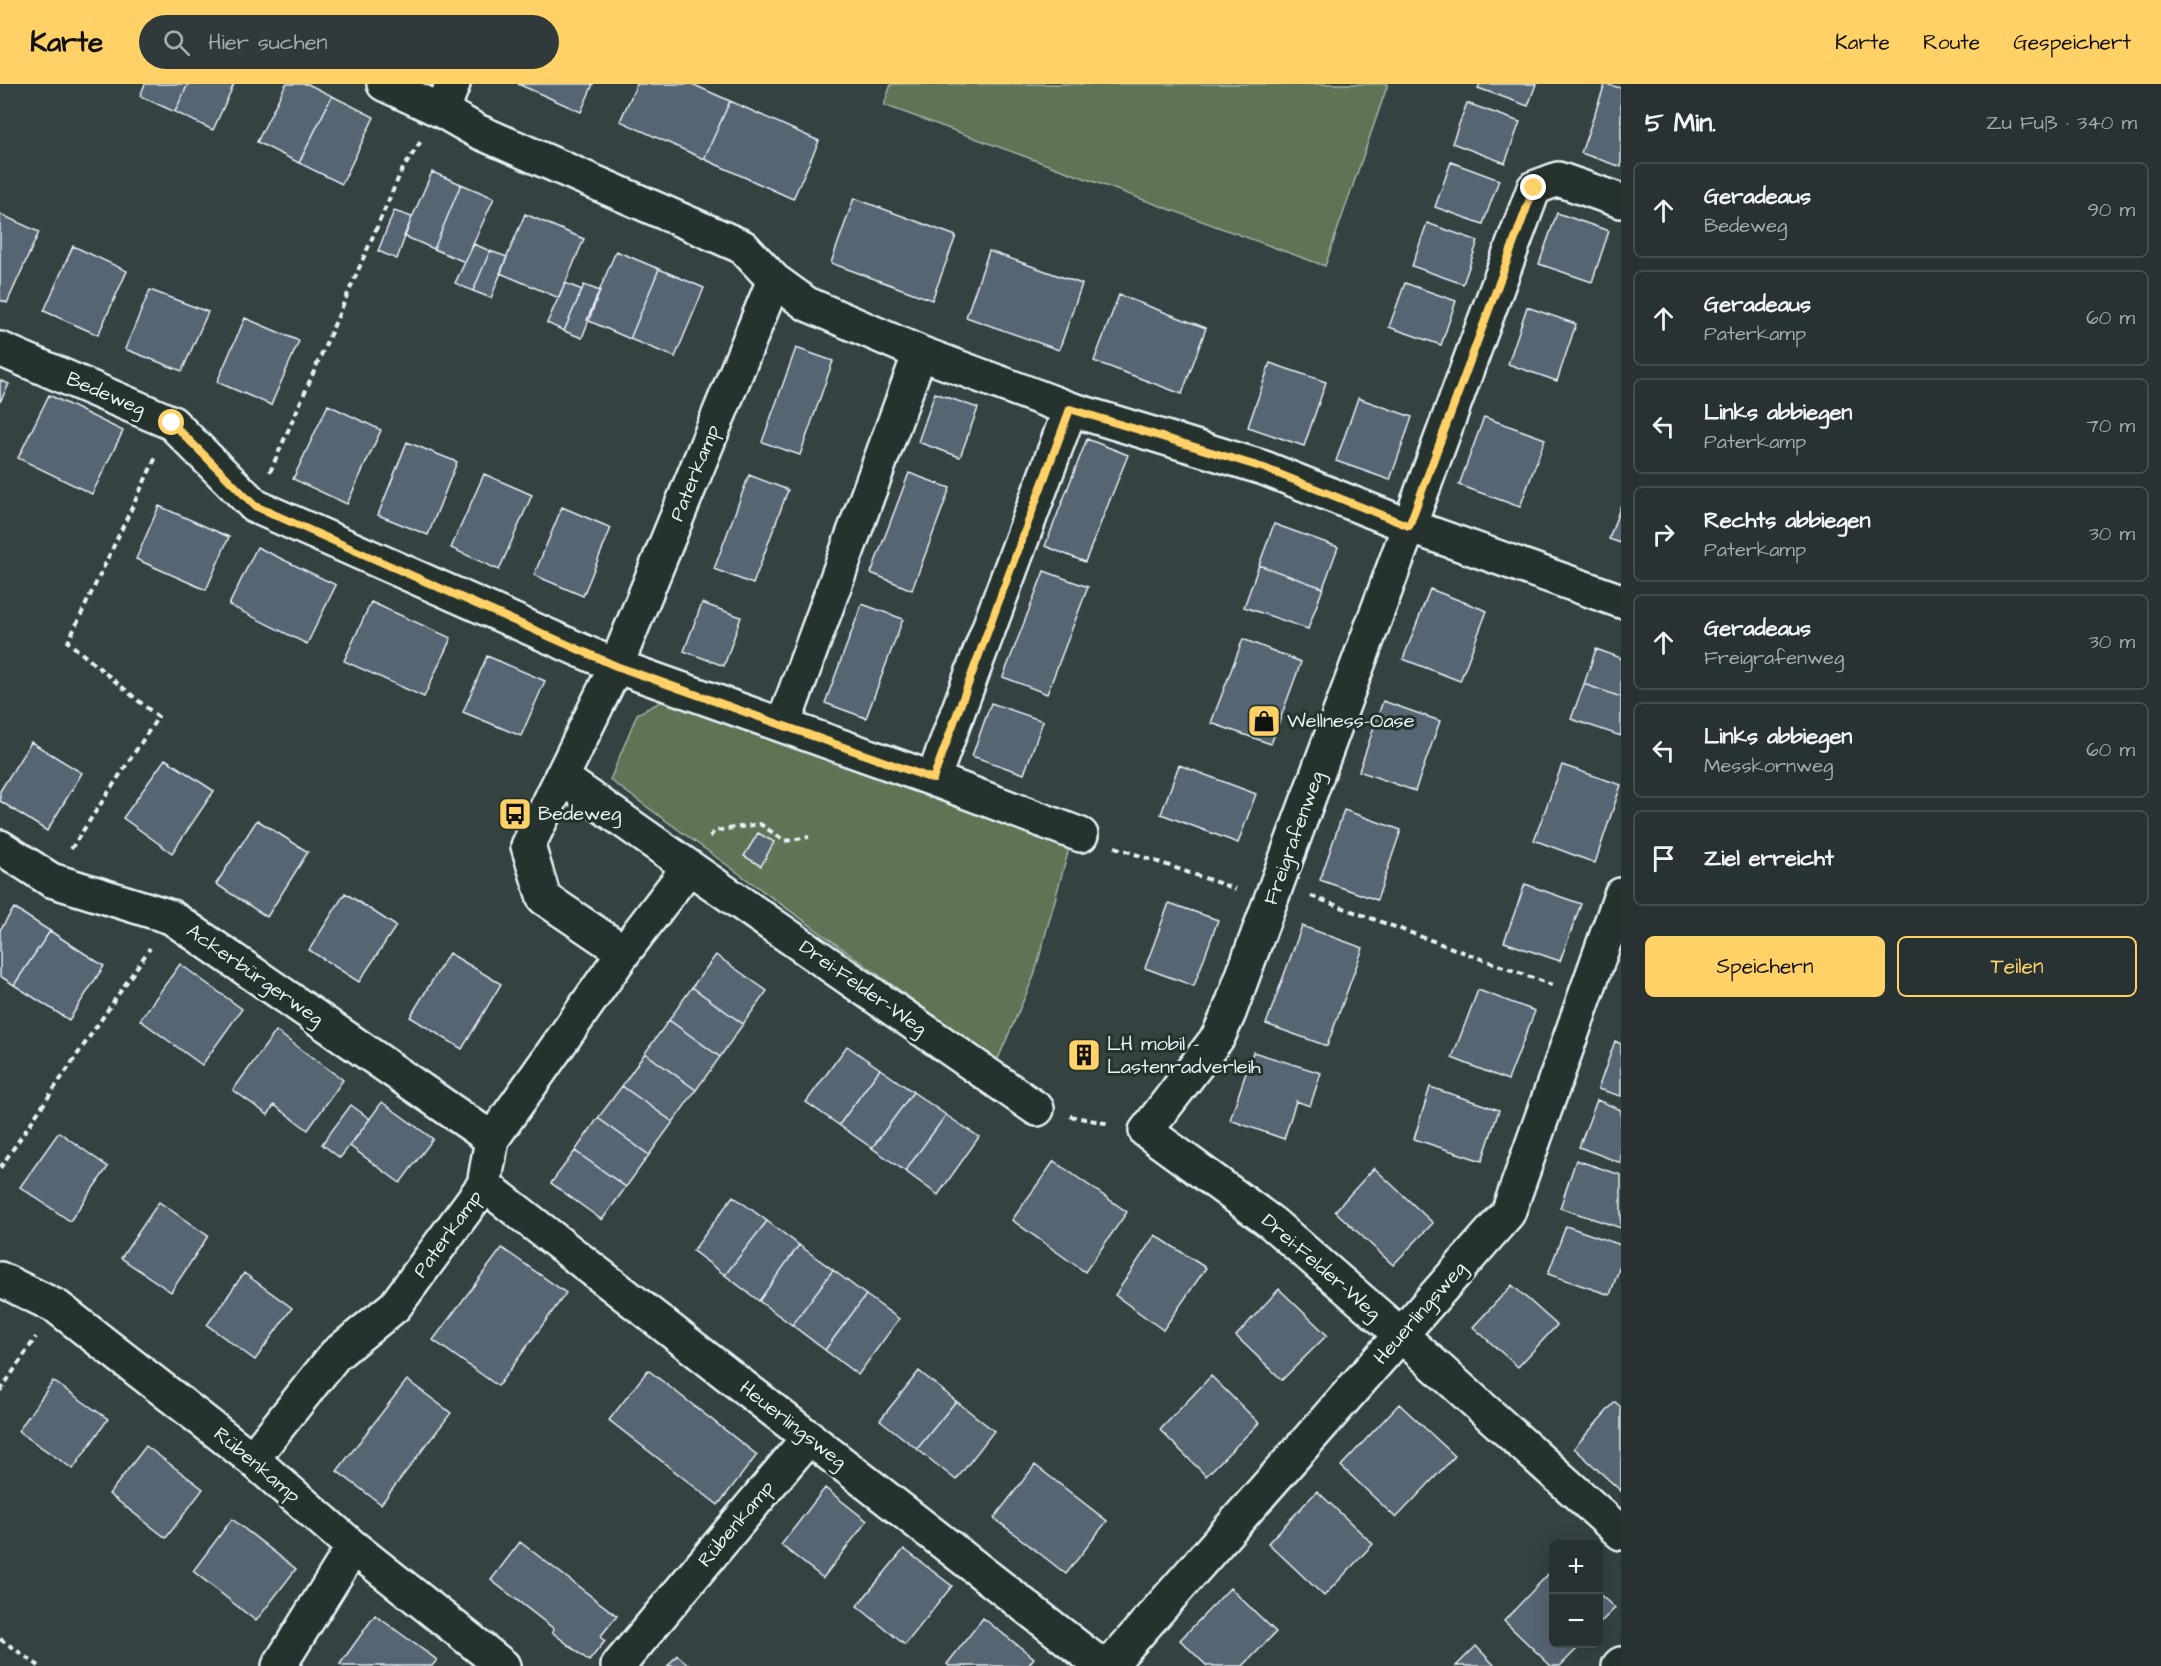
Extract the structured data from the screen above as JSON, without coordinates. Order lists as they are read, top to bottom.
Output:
{
  "streets": {
    "street": [
      "Bedeweg",
      "Paterkamp",
      "Freigrafenweg",
      "Ackerbürgerweg",
      "Drei-Felder-Weg",
      "Heuerlingsweg",
      "Rübenkamp"
    ]
  },
  "crossings": [
    ["Bedeweg", "Paterkamp"],
    ["Paterkamp", "Ackerbürgerweg"],
    ["Paterkamp", "Drei-Felder-Weg"],
    ["Paterkamp", "Heuerlingsweg"],
    ["Paterkamp", "Rübenkamp"],
    ["Freigrafenweg", "Drei-Felder-Weg"],
    ["Drei-Felder-Weg", "Heuerlingsweg"],
    ["Heuerlingsweg", "Rübenkamp"]
  ],
  "places": {
    "shop": ["Wellness-Oase"],
    "bus stop": ["Bedeweg"],
    "building": ["LH mobil - Lastenradverleih"]
  },
  "page": {
    "header": "Karte",
    "search": "Hier suchen",
    "nav": ["Karte", "Route", "Gespeichert"],
    "heading": ["5 Min.", "Zu Fuß · 340 m"],
    "list": [
      ["Geradeaus", "Bedeweg", "90 m"],
      ["Geradeaus", "Paterkamp", "60 m"],
      ["Links abbiegen", "Paterkamp", "70 m"],
      ["Rechts abbiegen", "Paterkamp", "30 m"],
      ["Geradeaus", "Freigrafenweg", "30 m"],
      ["Links abbiegen", "Messkornweg", "60 m"],
      "Ziel erreicht"
    ],
    "buttons": ["Speichern", "Teilen"],
    "map_buttons": ["+", "−"]
  }
}
